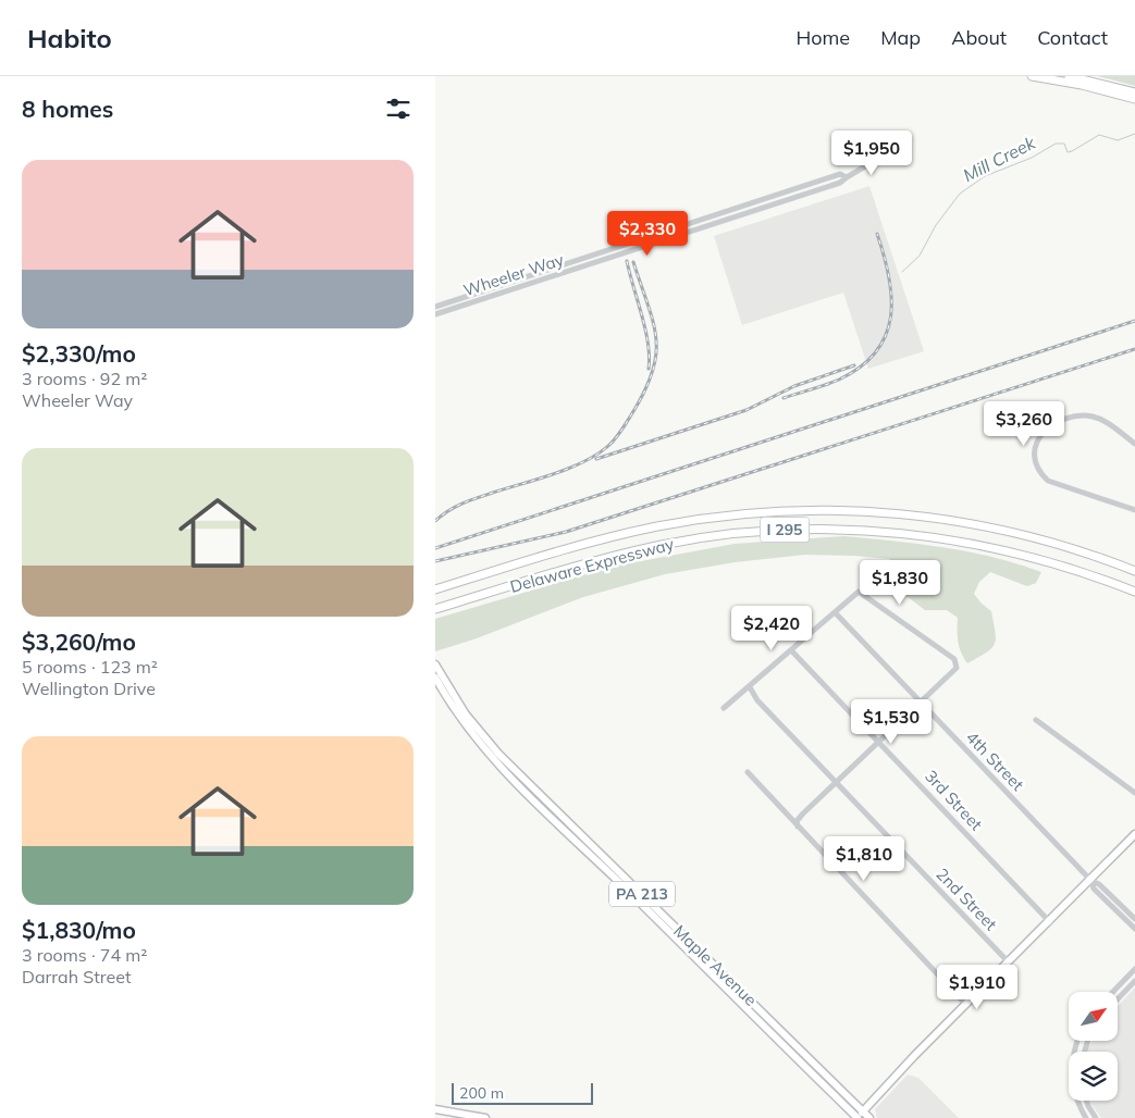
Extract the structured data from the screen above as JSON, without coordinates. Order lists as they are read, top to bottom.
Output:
{
  "streets": {
    "highway": ["I 295", "Delaware Expressway"],
    "main road": ["PA 213", "Maple Avenue"],
    "street": [
      "Wheeler Way",
      "4th Street",
      "3rd Street",
      "2nd Street"
    ]
  },
  "water": ["Mill Creek"],
  "scale_bar": "200 m",
  "north": "top right",
  "page": {
    "header": "Habito",
    "nav": [
      "Home",
      "Map",
      "About",
      "Contact"
    ],
    "heading": "8 homes",
    "price": [
      "$1,950",
      "$2,330",
      "$3,260",
      "$1,830",
      "$2,420",
      "$1,530",
      "$1,810",
      "$1,910"
    ],
    "list": [
      {
        "name": "$2,330/mo",
        "note": "3 rooms · 92 m² · Wheeler Way"
      },
      {
        "name": "$3,260/mo",
        "note": "5 rooms · 123 m² · Wellington Drive"
      },
      {
        "name": "$1,830/mo",
        "note": "3 rooms · 74 m² · Darrah Street"
      }
    ],
    "scale": "200 m"
  }
}
